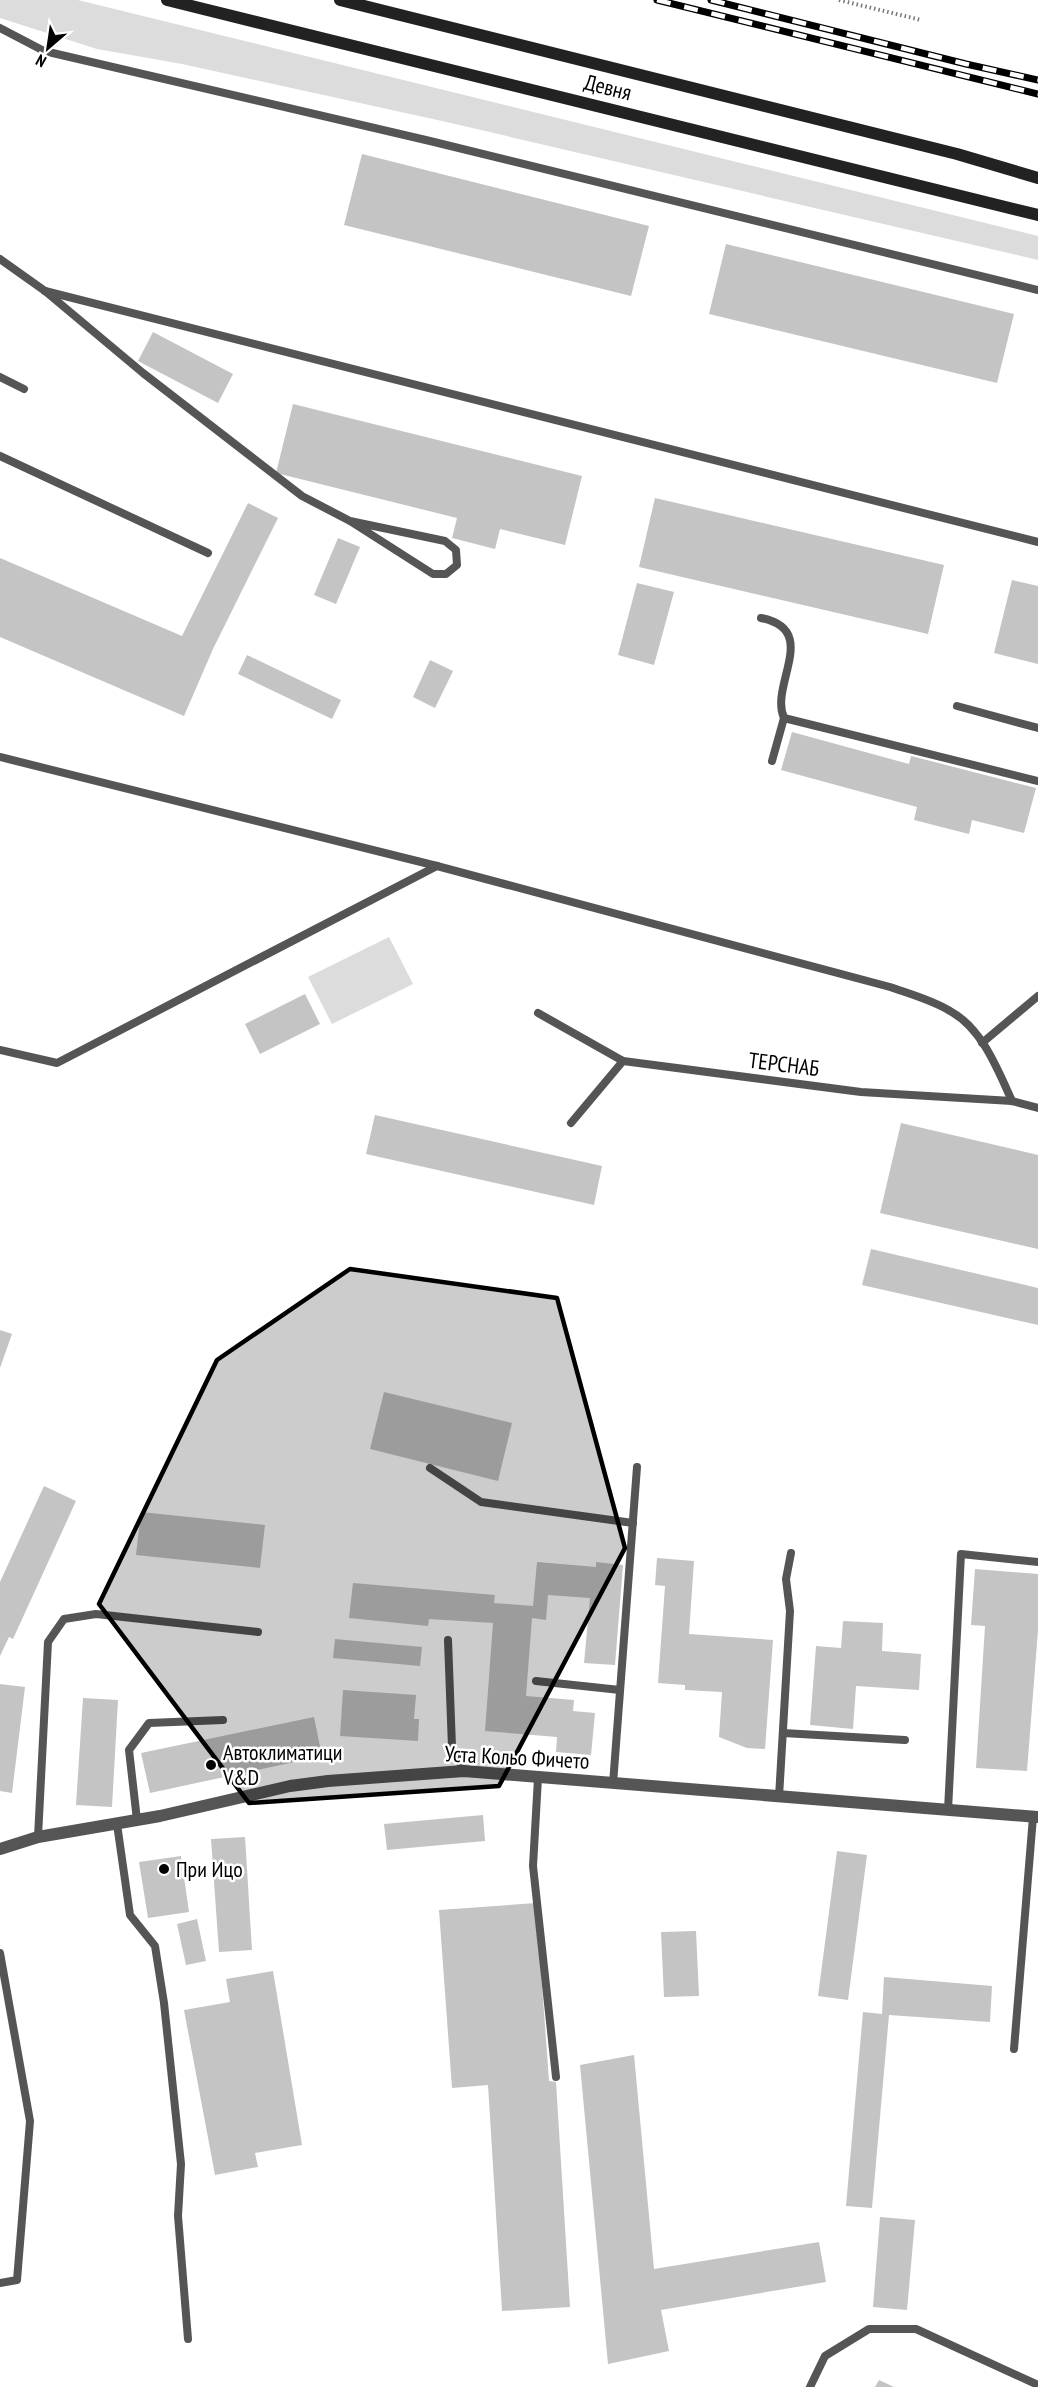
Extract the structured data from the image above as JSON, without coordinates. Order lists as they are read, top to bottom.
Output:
{
  "streets": {
    "main road": ["Девня"],
    "street": ["Уста Кольо Фичето"],
    "lane": ["ТЕРСНАБ"]
  },
  "places": ["Автоклиматици V&D", "При Ицо"],
  "north": "bottom left"
}
